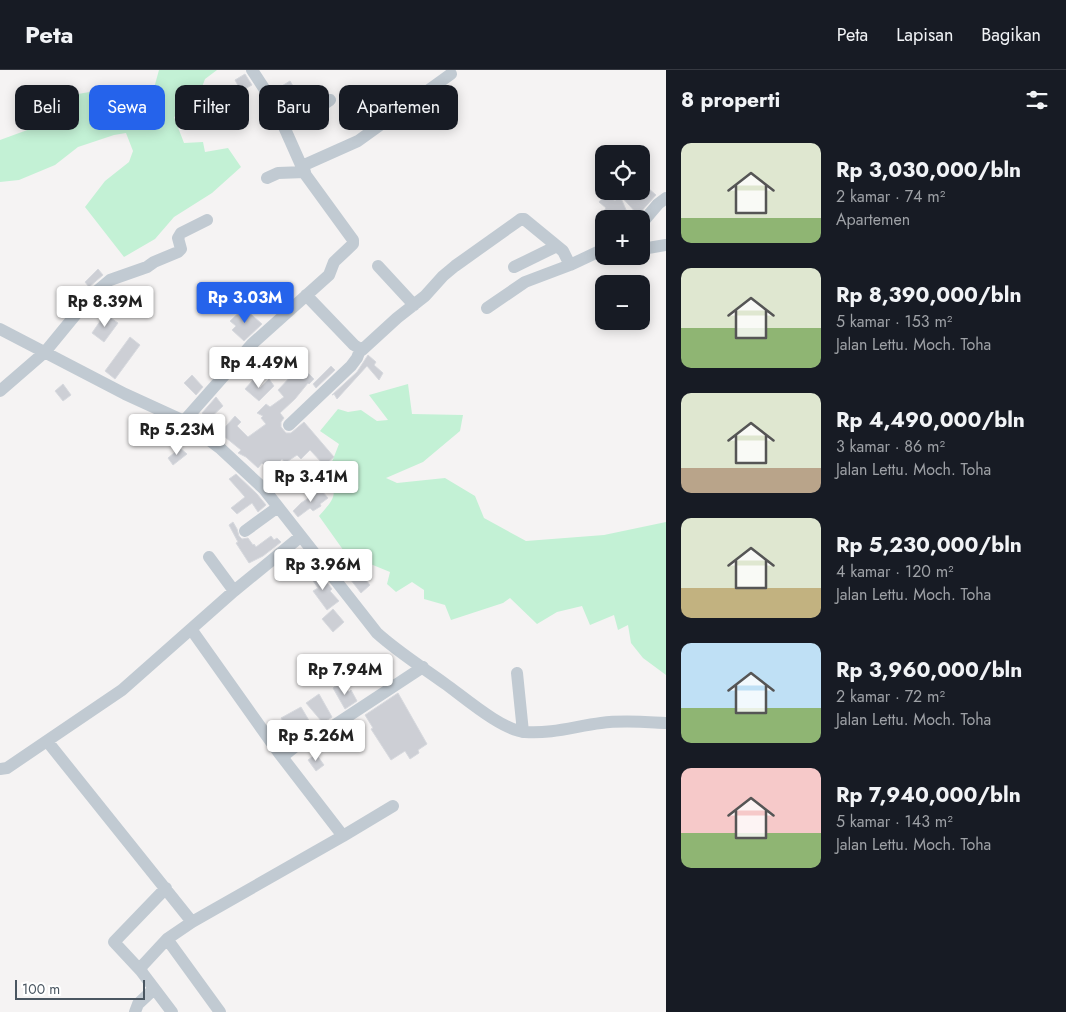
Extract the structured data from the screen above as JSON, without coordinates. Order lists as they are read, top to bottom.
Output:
{
  "scale_bar": "100 m",
  "page": {
    "header": "Peta",
    "nav": ["Peta", "Lapisan", "Bagikan"],
    "heading": "8 properti",
    "chip": [
      "Beli",
      "Sewa",
      "Filter",
      "Baru",
      "Apartemen"
    ],
    "list": [
      {
        "name": "Rp 3,030,000/bln",
        "note": "2 kamar · 74 m² · Apartemen"
      },
      {
        "name": "Rp 8,390,000/bln",
        "note": "5 kamar · 153 m² · Jalan Lettu. Moch. Toha"
      },
      {
        "name": "Rp 4,490,000/bln",
        "note": "3 kamar · 86 m² · Jalan Lettu. Moch. Toha"
      },
      {
        "name": "Rp 5,230,000/bln",
        "note": "4 kamar · 120 m² · Jalan Lettu. Moch. Toha"
      },
      {
        "name": "Rp 3,960,000/bln",
        "note": "2 kamar · 72 m² · Jalan Lettu. Moch. Toha"
      },
      {
        "name": "Rp 7,940,000/bln",
        "note": "5 kamar · 143 m² · Jalan Lettu. Moch. Toha"
      }
    ],
    "map_buttons": ["+", "−"],
    "price": [
      "Rp 3.03M",
      "Rp 8.39M",
      "Rp 4.49M",
      "Rp 5.23M",
      "Rp 3.41M",
      "Rp 3.96M",
      "Rp 7.94M",
      "Rp 5.26M"
    ],
    "scale": "100 m"
  }
}
